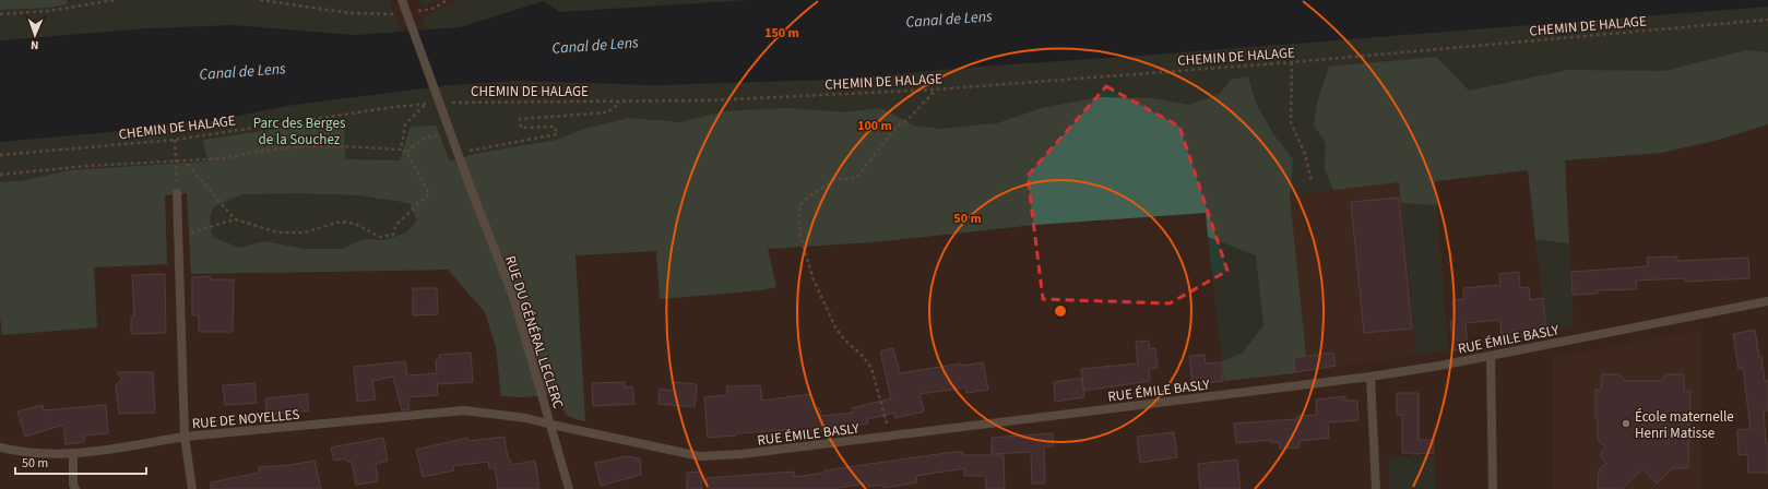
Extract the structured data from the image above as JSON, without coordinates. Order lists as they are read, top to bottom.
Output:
{
  "streets": {
    "street": ["RUE DU GÉNÉRAL LECLERC", "RUE ÉMILE BASLY", "RUE DE NOYELLES"],
    "path": ["CHEMIN DE HALAGE"]
  },
  "crossings": [
    ["RUE DU GÉNÉRAL LECLERC", "RUE ÉMILE BASLY"],
    ["RUE DU GÉNÉRAL LECLERC", "RUE DE NOYELLES"],
    ["RUE ÉMILE BASLY", "RUE DE NOYELLES"]
  ],
  "water": ["Canal de Lens"],
  "parks": ["Parc des Berges de la Souchez"],
  "places": ["École maternelle Henri Matisse"],
  "scale_bar": "50 m",
  "north": "bottom",
  "rings": ["150 m", "100 m", "50 m"]
}
